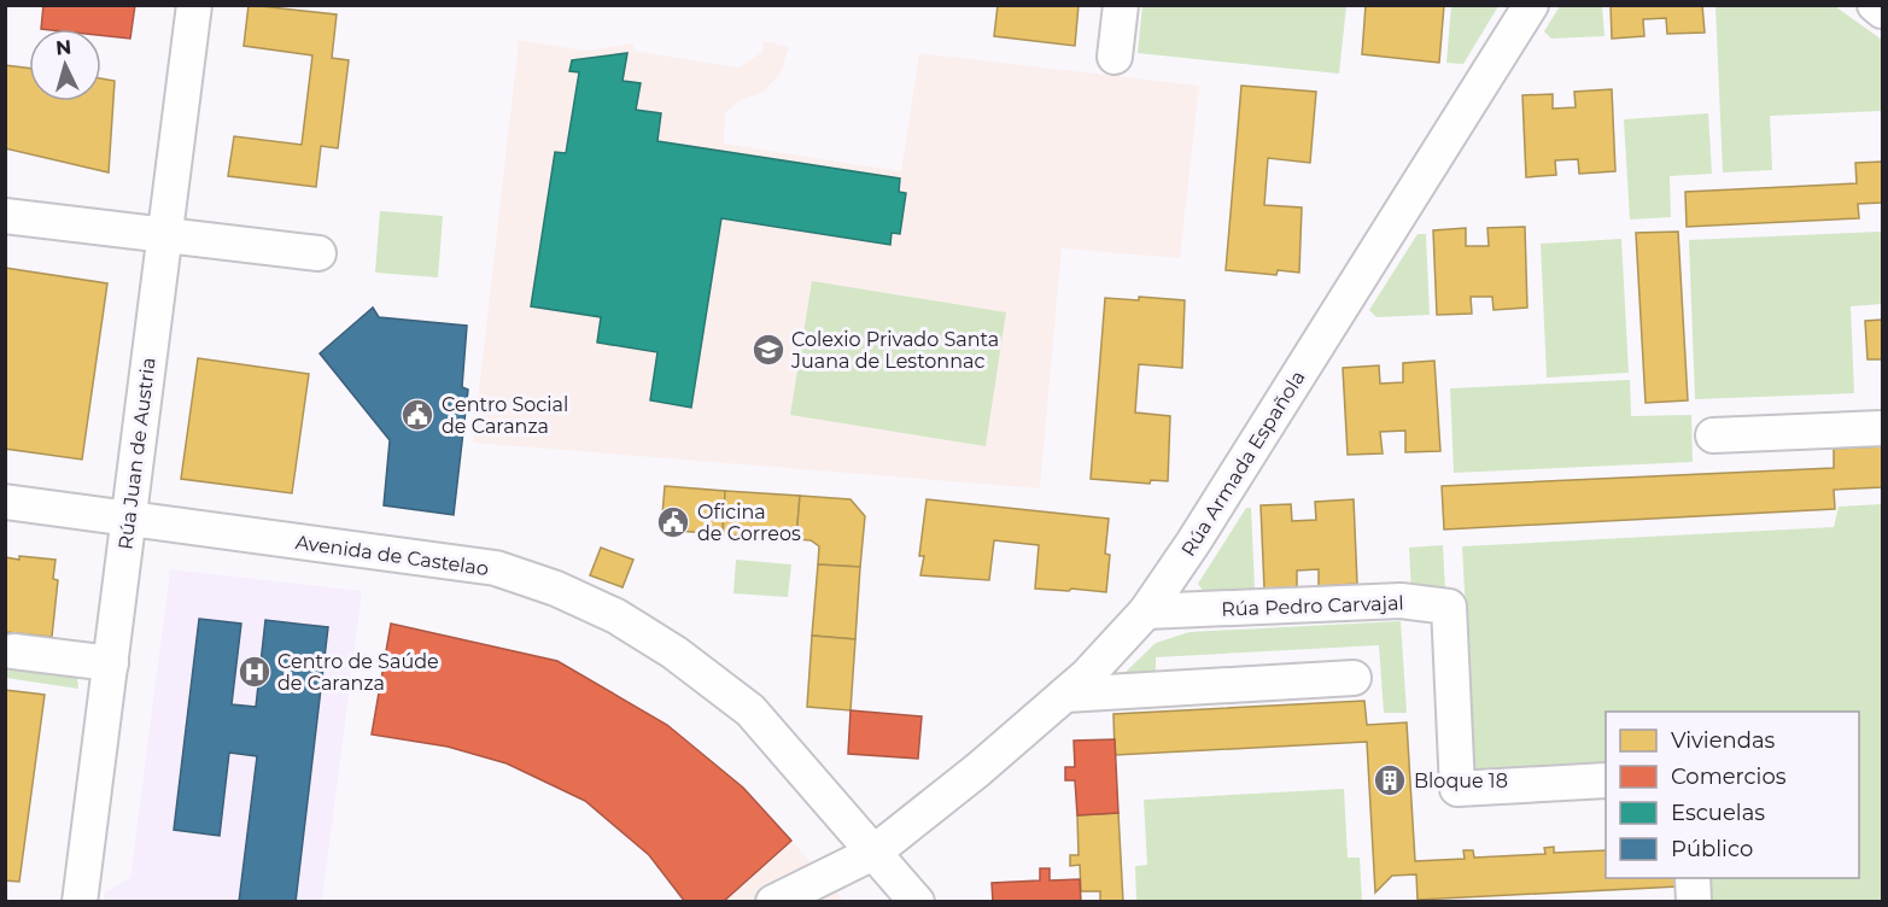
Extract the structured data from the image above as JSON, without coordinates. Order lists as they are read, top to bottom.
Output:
{
  "streets": {
    "street": [
      "Rúa Juan de Austria",
      "Rúa Armada Española",
      "Avenida de Castelao",
      "Rúa Pedro Carvajal"
    ]
  },
  "crossings": [
    ["Rúa Juan de Austria", "Avenida de Castelao"],
    ["Rúa Armada Española", "Avenida de Castelao"],
    ["Rúa Armada Española", "Rúa Pedro Carvajal"]
  ],
  "places": {
    "school or university": ["Colexio Privado Santa Juana de Lestonnac"],
    "public building": ["Centro Social de Caranza", "Oficina de Correos"],
    "hospital": ["Centro de Saúde de Caranza"],
    "building": ["Bloque 18"]
  },
  "legend": [
    "Viviendas",
    "Comercios",
    "Escuelas",
    "Público"
  ],
  "north": "top"
}
